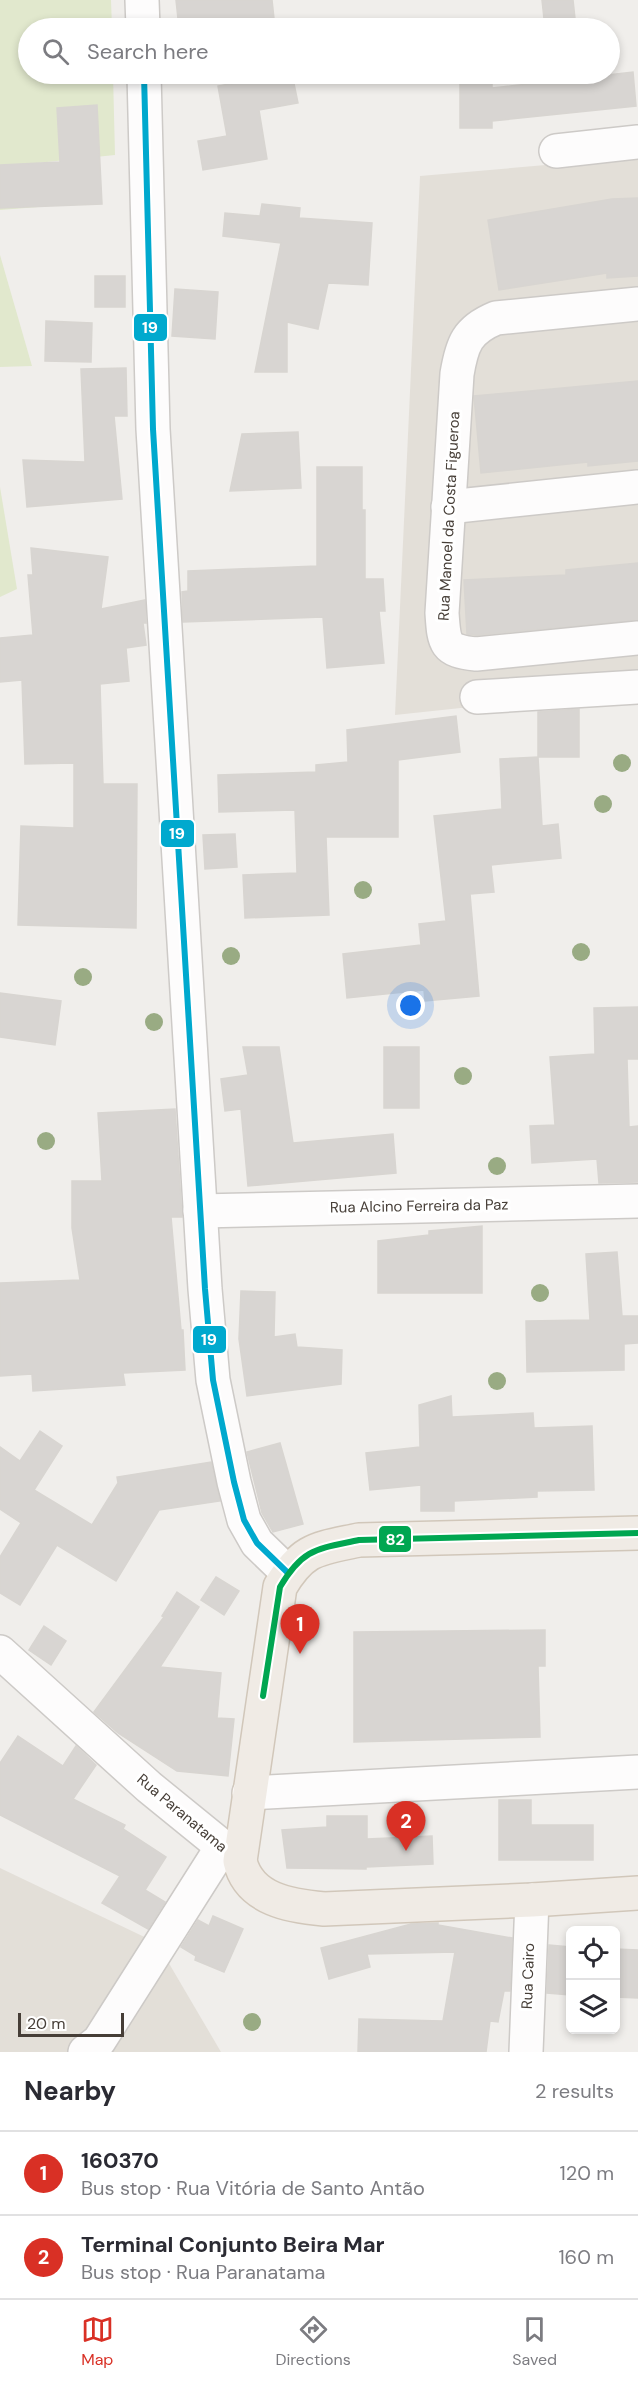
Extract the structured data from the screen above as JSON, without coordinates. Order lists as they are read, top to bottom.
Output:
{
  "streets": {
    "main road": ["Rua Paranatama"],
    "street": ["Rua Manoel da Costa Figueroa", "Rua Alcino Ferreira da Paz", "Rua Cairo"]
  },
  "crossings": [
    ["Rua Paranatama", "Rua Cairo"]
  ],
  "lines": ["transit line 19", "transit line 82"],
  "scale_bar": "20 m",
  "page": {
    "search": "Search here",
    "pins": ["1", "2"],
    "scale": "20 m",
    "heading": ["Nearby", "2 results"],
    "list": [
      {
        "mark": "1",
        "name": "160370",
        "note": "Bus stop · Rua Vitória de Santo Antão",
        "value": "120 m"
      },
      {
        "mark": "2",
        "name": "Terminal Conjunto Beira Mar",
        "note": "Bus stop · Rua Paranatama",
        "value": "160 m"
      }
    ],
    "nav": ["Map", "Directions", "Saved"]
  }
}
